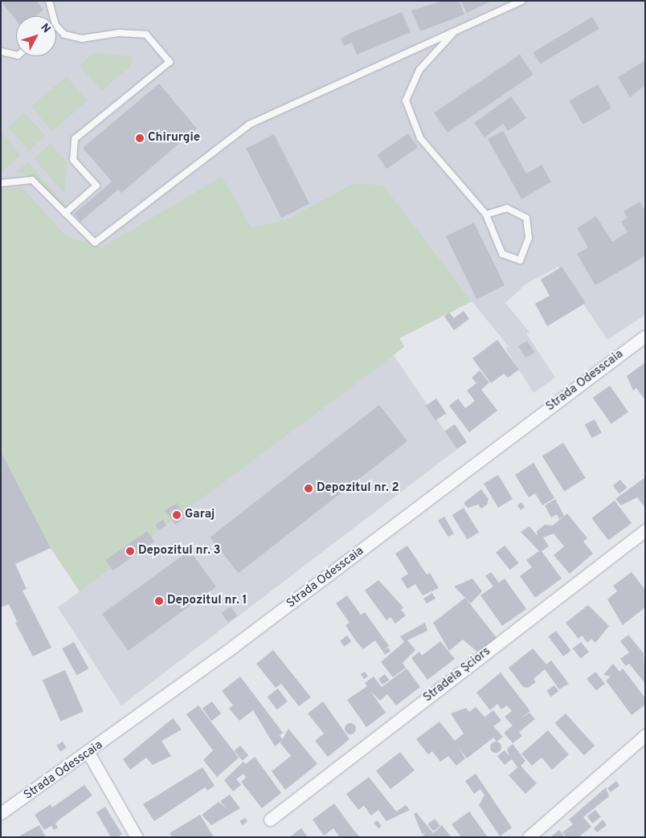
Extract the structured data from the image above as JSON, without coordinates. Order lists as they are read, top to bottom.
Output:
{
  "streets": {
    "street": ["Strada Odesscaia", "Stradela Șciors"]
  },
  "places": [
    "Chirurgie",
    "Depozitul nr. 2",
    "Garaj",
    "Depozitul nr. 3",
    "Depozitul nr. 1"
  ],
  "north": "top right"
}
